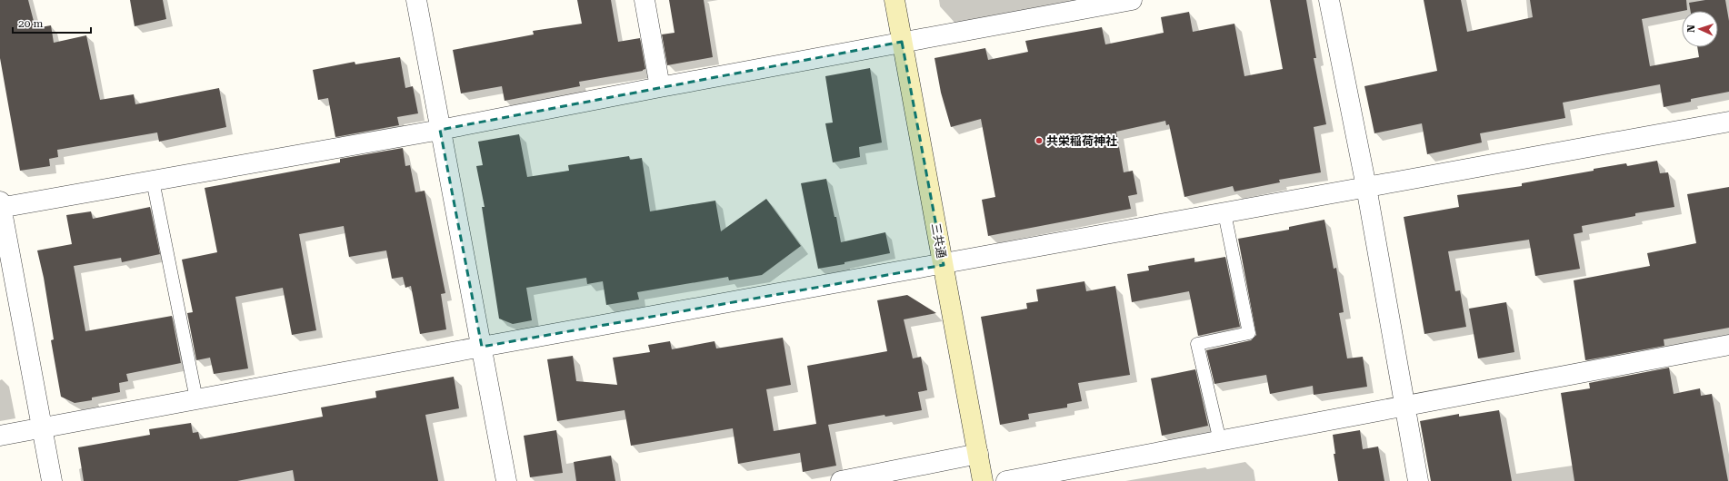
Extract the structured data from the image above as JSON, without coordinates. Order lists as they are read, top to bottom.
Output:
{
  "streets": {
    "street": ["三共通"]
  },
  "places": ["共栄稲荷神社"],
  "scale_bar": "20 m",
  "north": "left"
}
